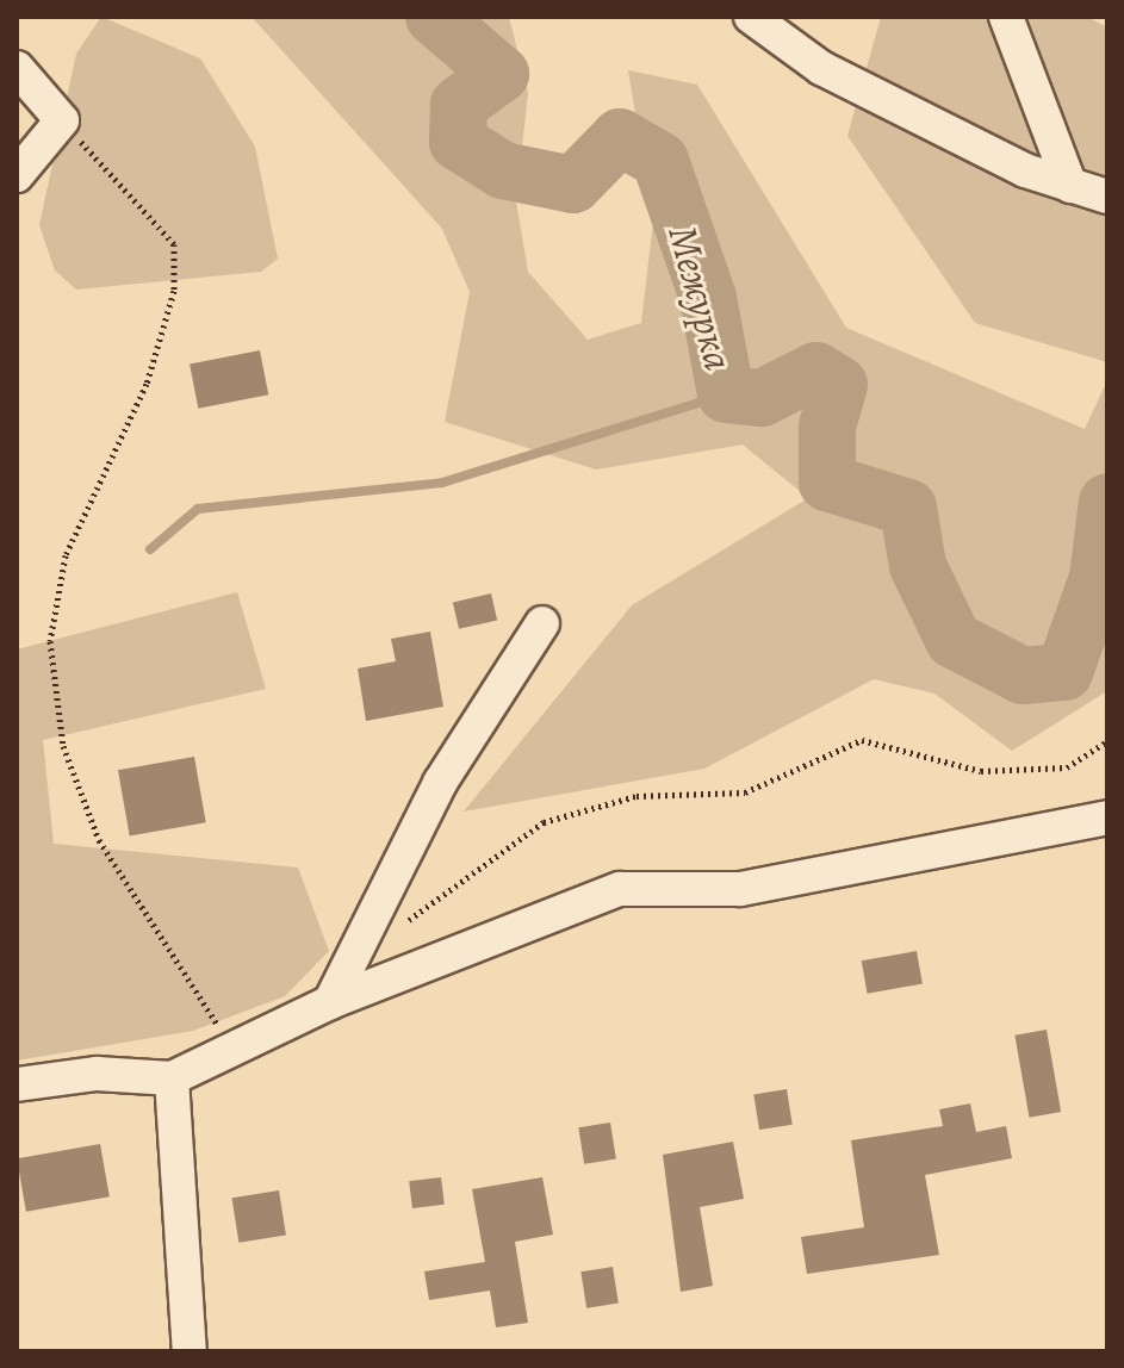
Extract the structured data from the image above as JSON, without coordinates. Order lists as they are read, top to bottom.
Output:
{
  "water": ["Межурка"]
}
